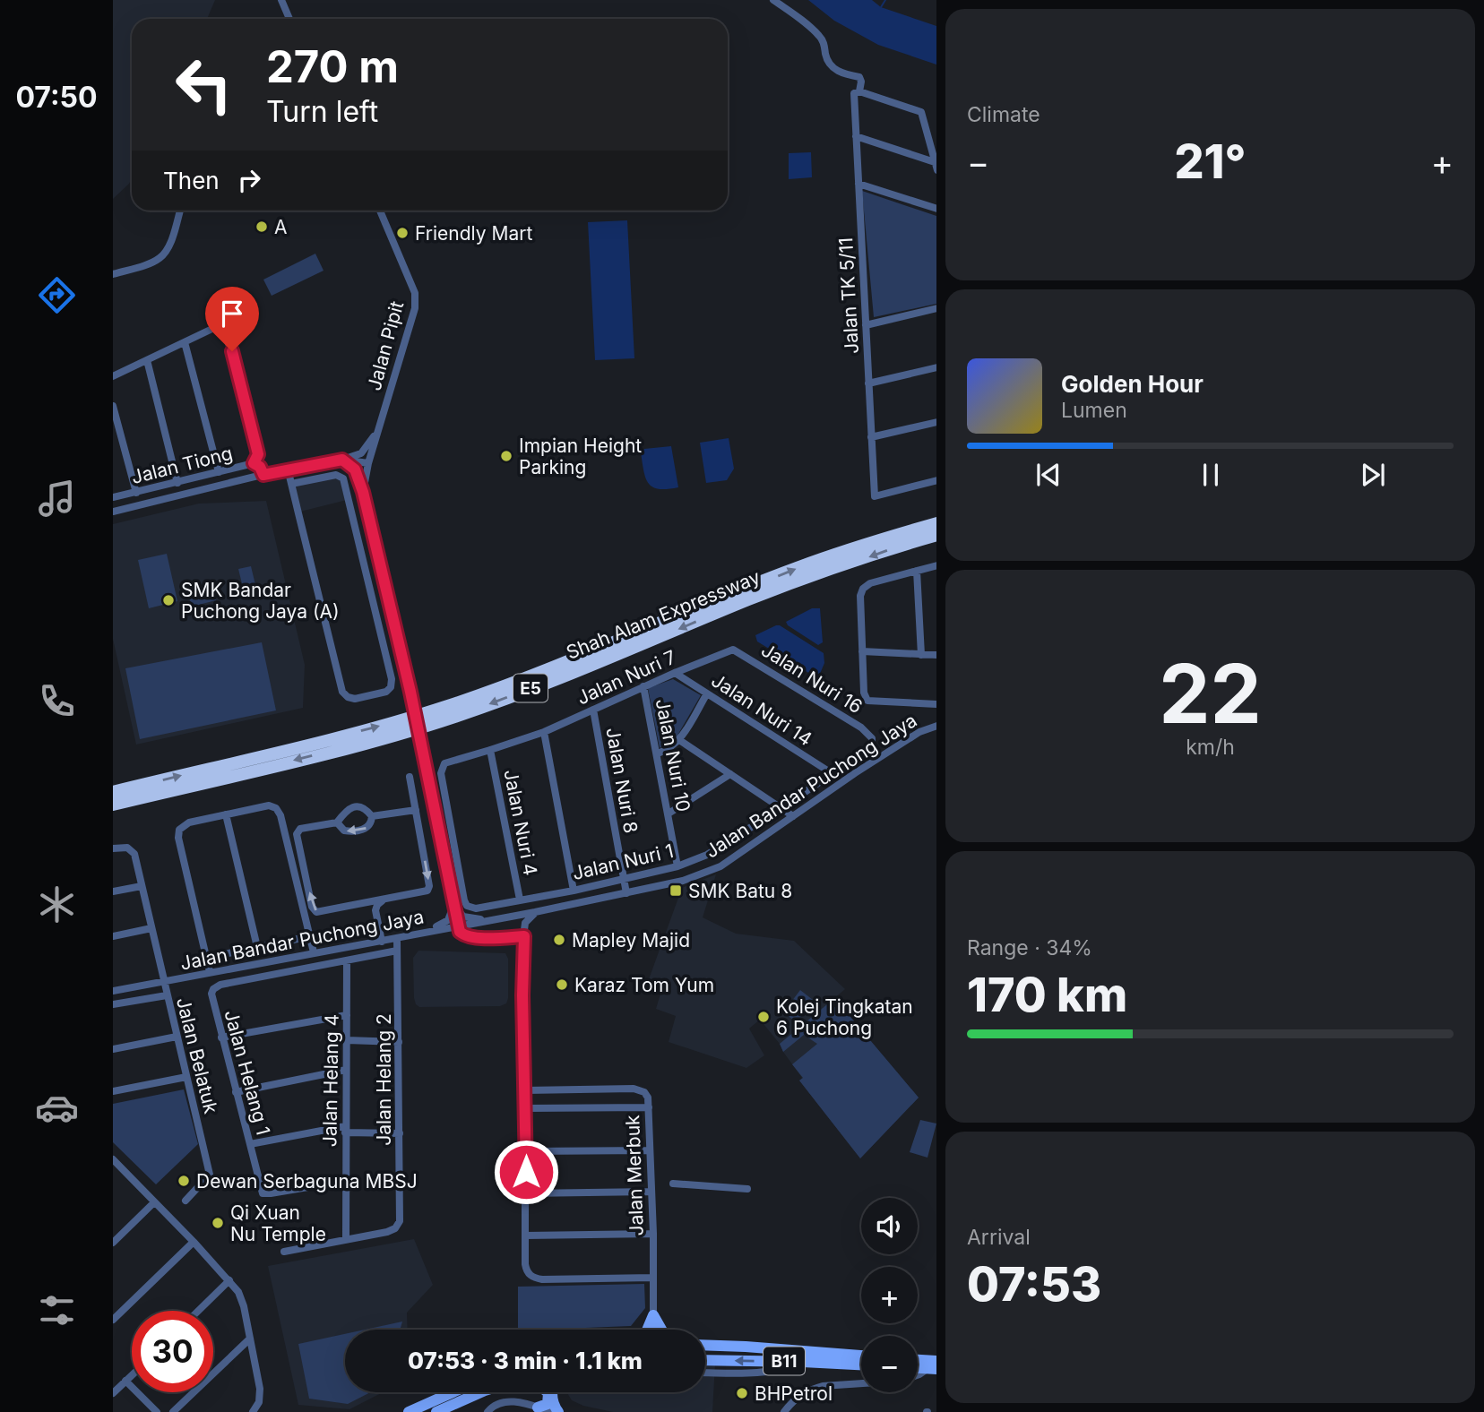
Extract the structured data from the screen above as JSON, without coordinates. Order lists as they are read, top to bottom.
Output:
{
  "streets": {
    "highway": ["Shah Alam Expressway", "E5"],
    "main road": ["B11"],
    "street": [
      "Jalan TK 5/11",
      "Jalan Pipit",
      "Jalan Tiong",
      "Jalan Nuri 7",
      "Jalan Nuri 16",
      "Jalan Nuri 14",
      "Jalan Nuri 10",
      "Jalan Nuri 8",
      "Jalan Bandar Puchong Jaya",
      "Jalan Nuri 4",
      "Jalan Nuri 1",
      "Jalan Belatuk",
      "Jalan Helang 1",
      "Jalan Helang 2",
      "Jalan Helang 4",
      "Jalan Merbuk"
    ]
  },
  "crossings": [
    ["Jalan Pipit", "Jalan Bandar Puchong Jaya"],
    ["Jalan Nuri 7", "Jalan Nuri 16"],
    ["Jalan Nuri 7", "Jalan Nuri 14"],
    ["Jalan Nuri 7", "Jalan Nuri 10"],
    ["Jalan Nuri 7", "Jalan Nuri 8"],
    ["Jalan Nuri 7", "Jalan Nuri 4"],
    ["Jalan Nuri 7", "Jalan Nuri 1"],
    ["Jalan Nuri 16", "Jalan Nuri 1"],
    ["Jalan Nuri 14", "Jalan Nuri 1"],
    ["Jalan Nuri 10", "Jalan Nuri 1"],
    ["Jalan Nuri 8", "Jalan Bandar Puchong Jaya"],
    ["Jalan Nuri 8", "Jalan Nuri 1"],
    ["Jalan Bandar Puchong Jaya", "Jalan Belatuk"],
    ["Jalan Bandar Puchong Jaya", "Jalan Helang 2"],
    ["Jalan Nuri 4", "Jalan Nuri 1"],
    ["Jalan Helang 1", "Jalan Helang 2"],
    ["Jalan Helang 1", "Jalan Helang 4"],
    ["Jalan Helang 2", "Jalan Helang 4"]
  ],
  "places": {
    "other": [
      "A",
      "Friendly Mart",
      "Impian Height Parking",
      "SMK Bandar Puchong Jaya (A)",
      "Mapley Majid",
      "Karaz Tom Yum",
      "Kolej Tingkatan 6 Puchong",
      "Dewan Serbaguna MBSJ",
      "Qi Xuan Nu Temple",
      "BHPetrol"
    ],
    "transit": ["SMK Batu 8"]
  },
  "page": {
    "tabs": "07:50",
    "tile": [
      "Climate",
      ["22", "km/h"],
      ["Range · 34%", "170 km"],
      ["Arrival", "07:53"]
    ],
    "turn": ["270 m", "Turn left"],
    "heat": ["−", "21°", "+"],
    "then": "Then",
    "song": ["Golden Hour", "Lumen"],
    "map_buttons": ["+", "−"],
    "limit": "30",
    "trip": "07:53 · 3 min · 1.1 km"
  }
}
